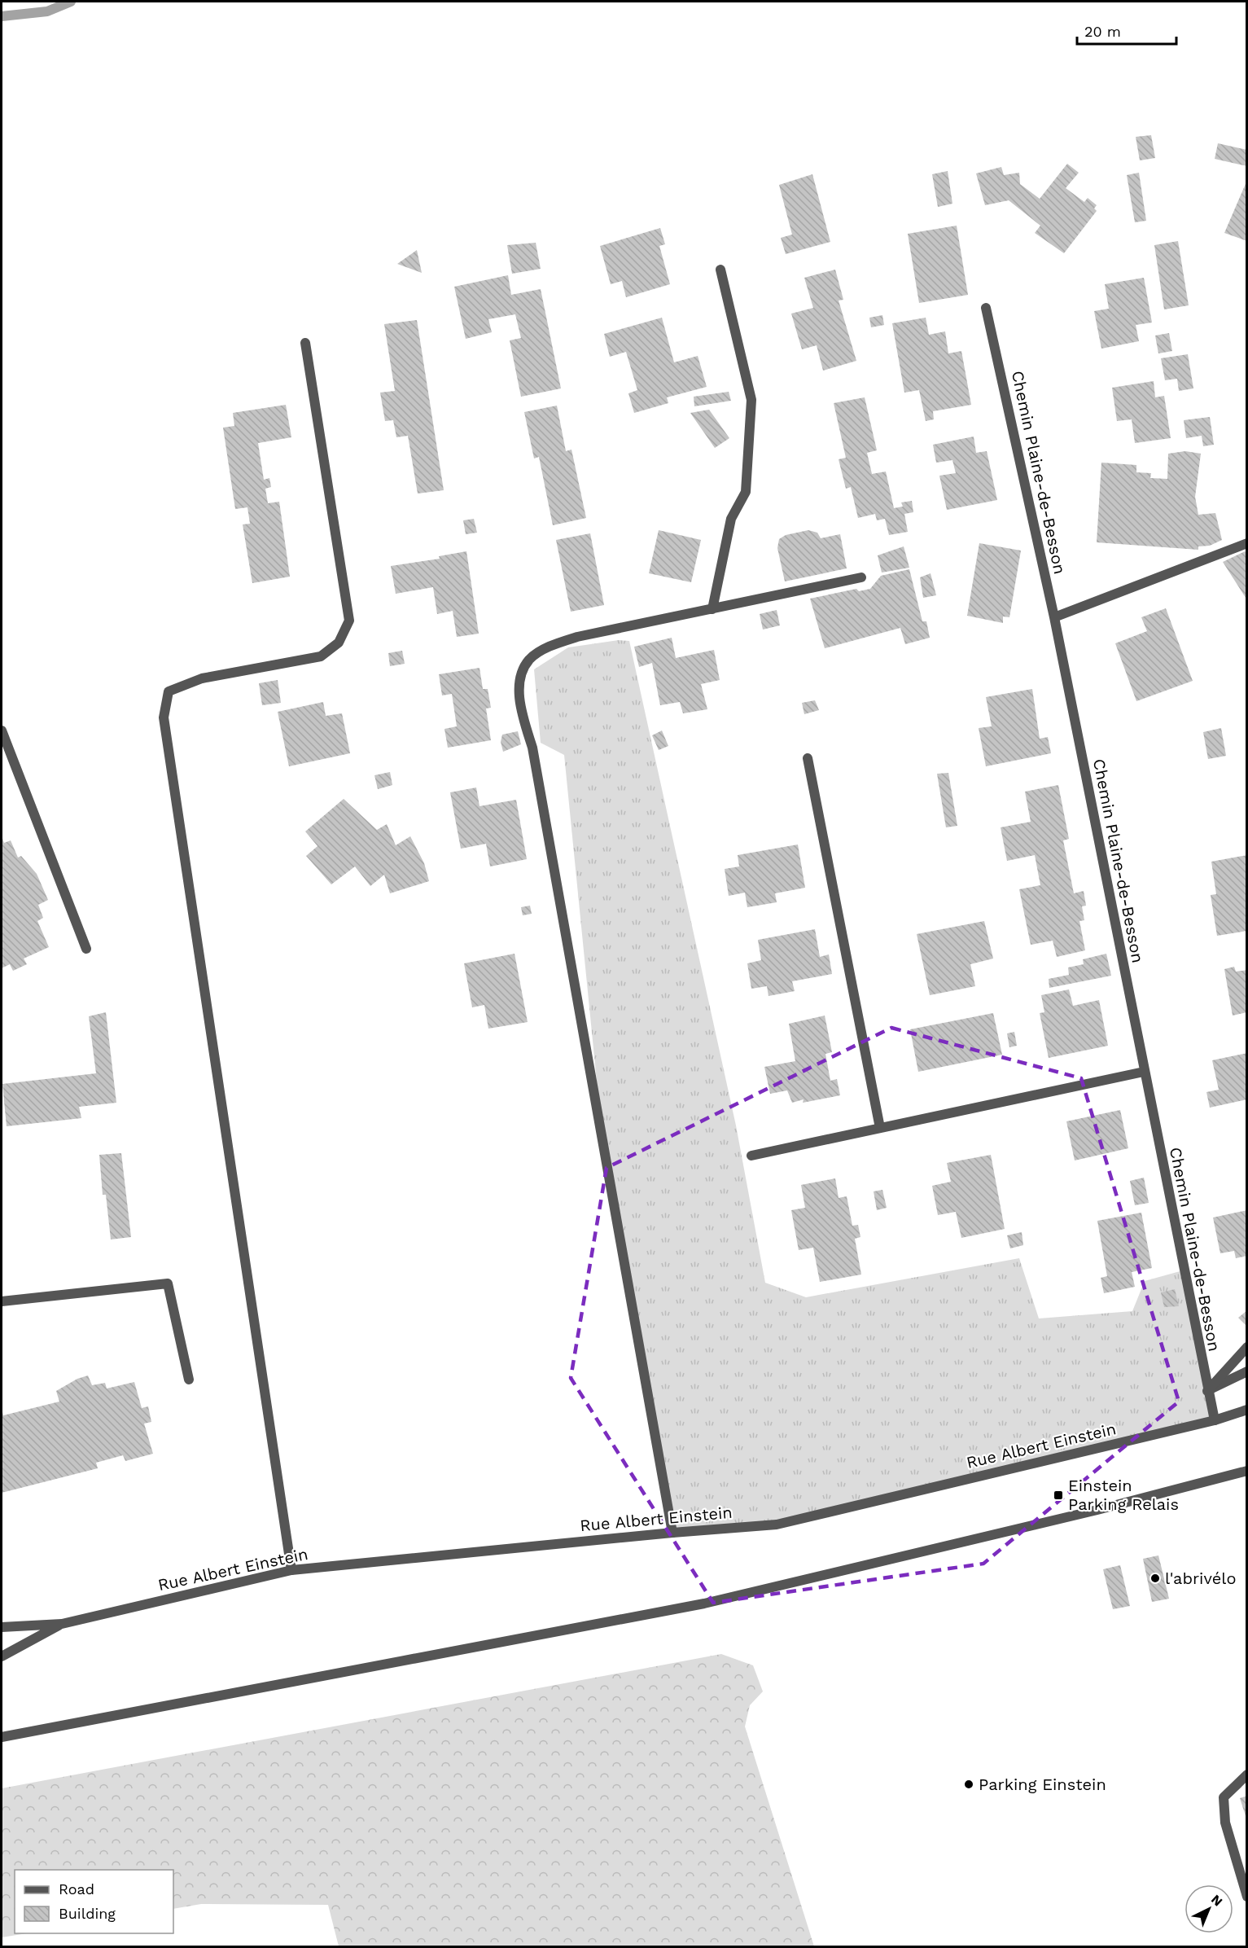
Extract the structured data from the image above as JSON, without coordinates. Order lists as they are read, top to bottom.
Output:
{
  "streets": {
    "street": ["Chemin Plaine-de-Besson", "Rue Albert Einstein"]
  },
  "crossings": [
    ["Chemin Plaine-de-Besson", "Rue Albert Einstein"]
  ],
  "places": {
    "transit": ["Einstein Parking Relais"],
    "other": ["l'abrivélo", "Parking Einstein"]
  },
  "legend": ["Road", "Building"],
  "scale_bar": "20 m",
  "north": "top right"
}
